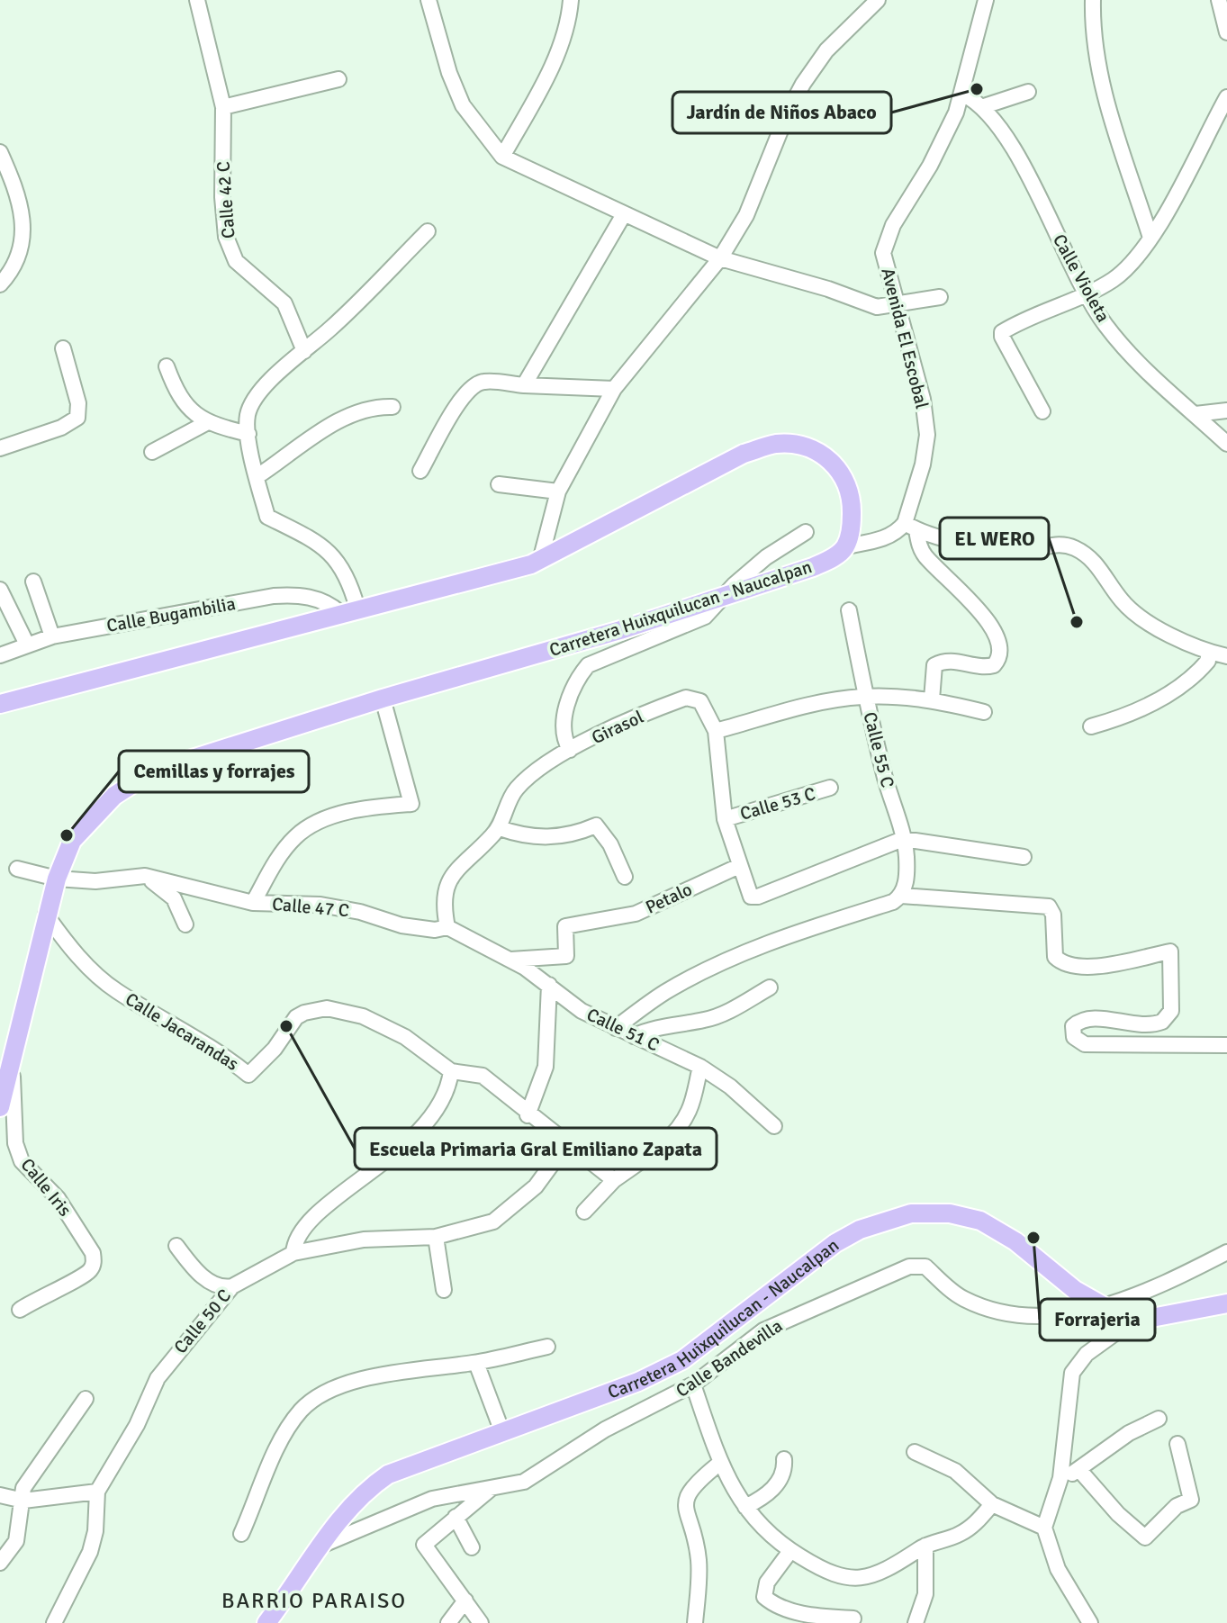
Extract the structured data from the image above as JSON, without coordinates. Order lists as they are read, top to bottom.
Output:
{
  "streets": {
    "main road": ["Carretera Huixquilucan - Naucalpan"],
    "street": [
      "Calle 42 C",
      "Calle Violeta",
      "Avenida El Escobal",
      "Calle Bugambilia",
      "Girasol",
      "Calle 55 C",
      "Calle 53 C",
      "Petalo",
      "Calle 47 C",
      "Calle 51 C",
      "Calle Jacarandas",
      "Calle Iris",
      "Calle 50 C",
      "Calle Bandevilla"
    ]
  },
  "crossings": [
    ["Calle Violeta", "Avenida El Escobal"],
    ["Carretera Huixquilucan - Naucalpan", "Girasol"],
    ["Carretera Huixquilucan - Naucalpan", "Calle 47 C"],
    ["Carretera Huixquilucan - Naucalpan", "Calle Jacarandas"],
    ["Carretera Huixquilucan - Naucalpan", "Calle Iris"],
    ["Carretera Huixquilucan - Naucalpan", "Calle Bandevilla"],
    ["Girasol", "Calle 55 C"],
    ["Girasol", "Calle 53 C"],
    ["Girasol", "Petalo"],
    ["Petalo", "Calle 47 C"],
    ["Calle 47 C", "Calle 51 C"]
  ],
  "districts": ["BARRIO PARAISO"],
  "places": [
    "Jardín de Niños Abaco",
    "EL WERO",
    "Cemillas y forrajes",
    "Escuela Primaria Gral Emiliano Zapata",
    "Forrajeria"
  ]
}
